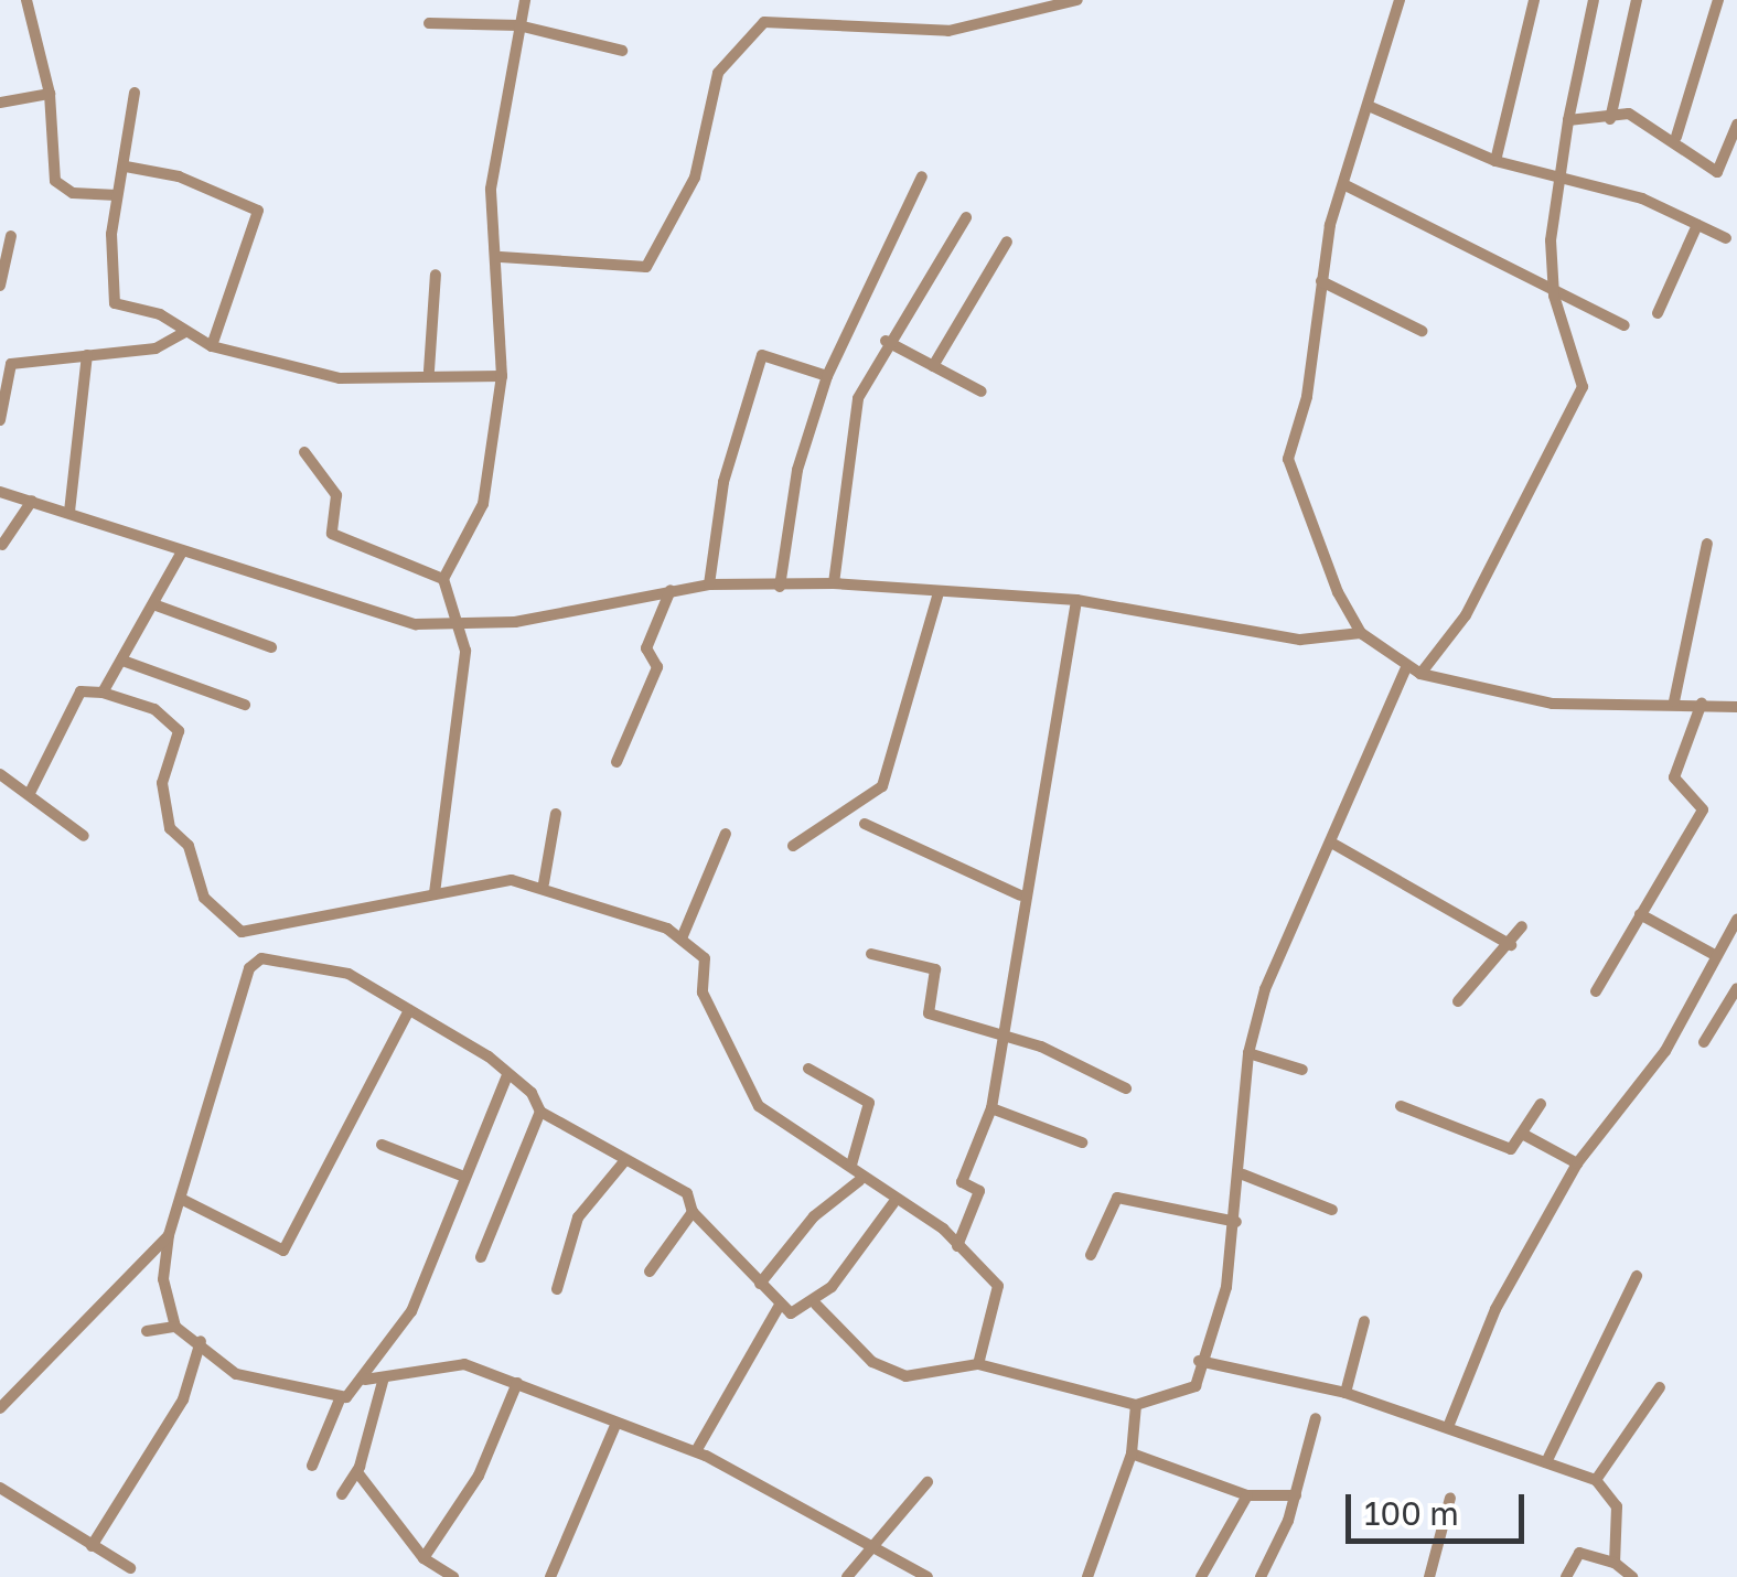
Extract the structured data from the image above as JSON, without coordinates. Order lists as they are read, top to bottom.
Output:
{
  "scale_bar": "100 m"
}
